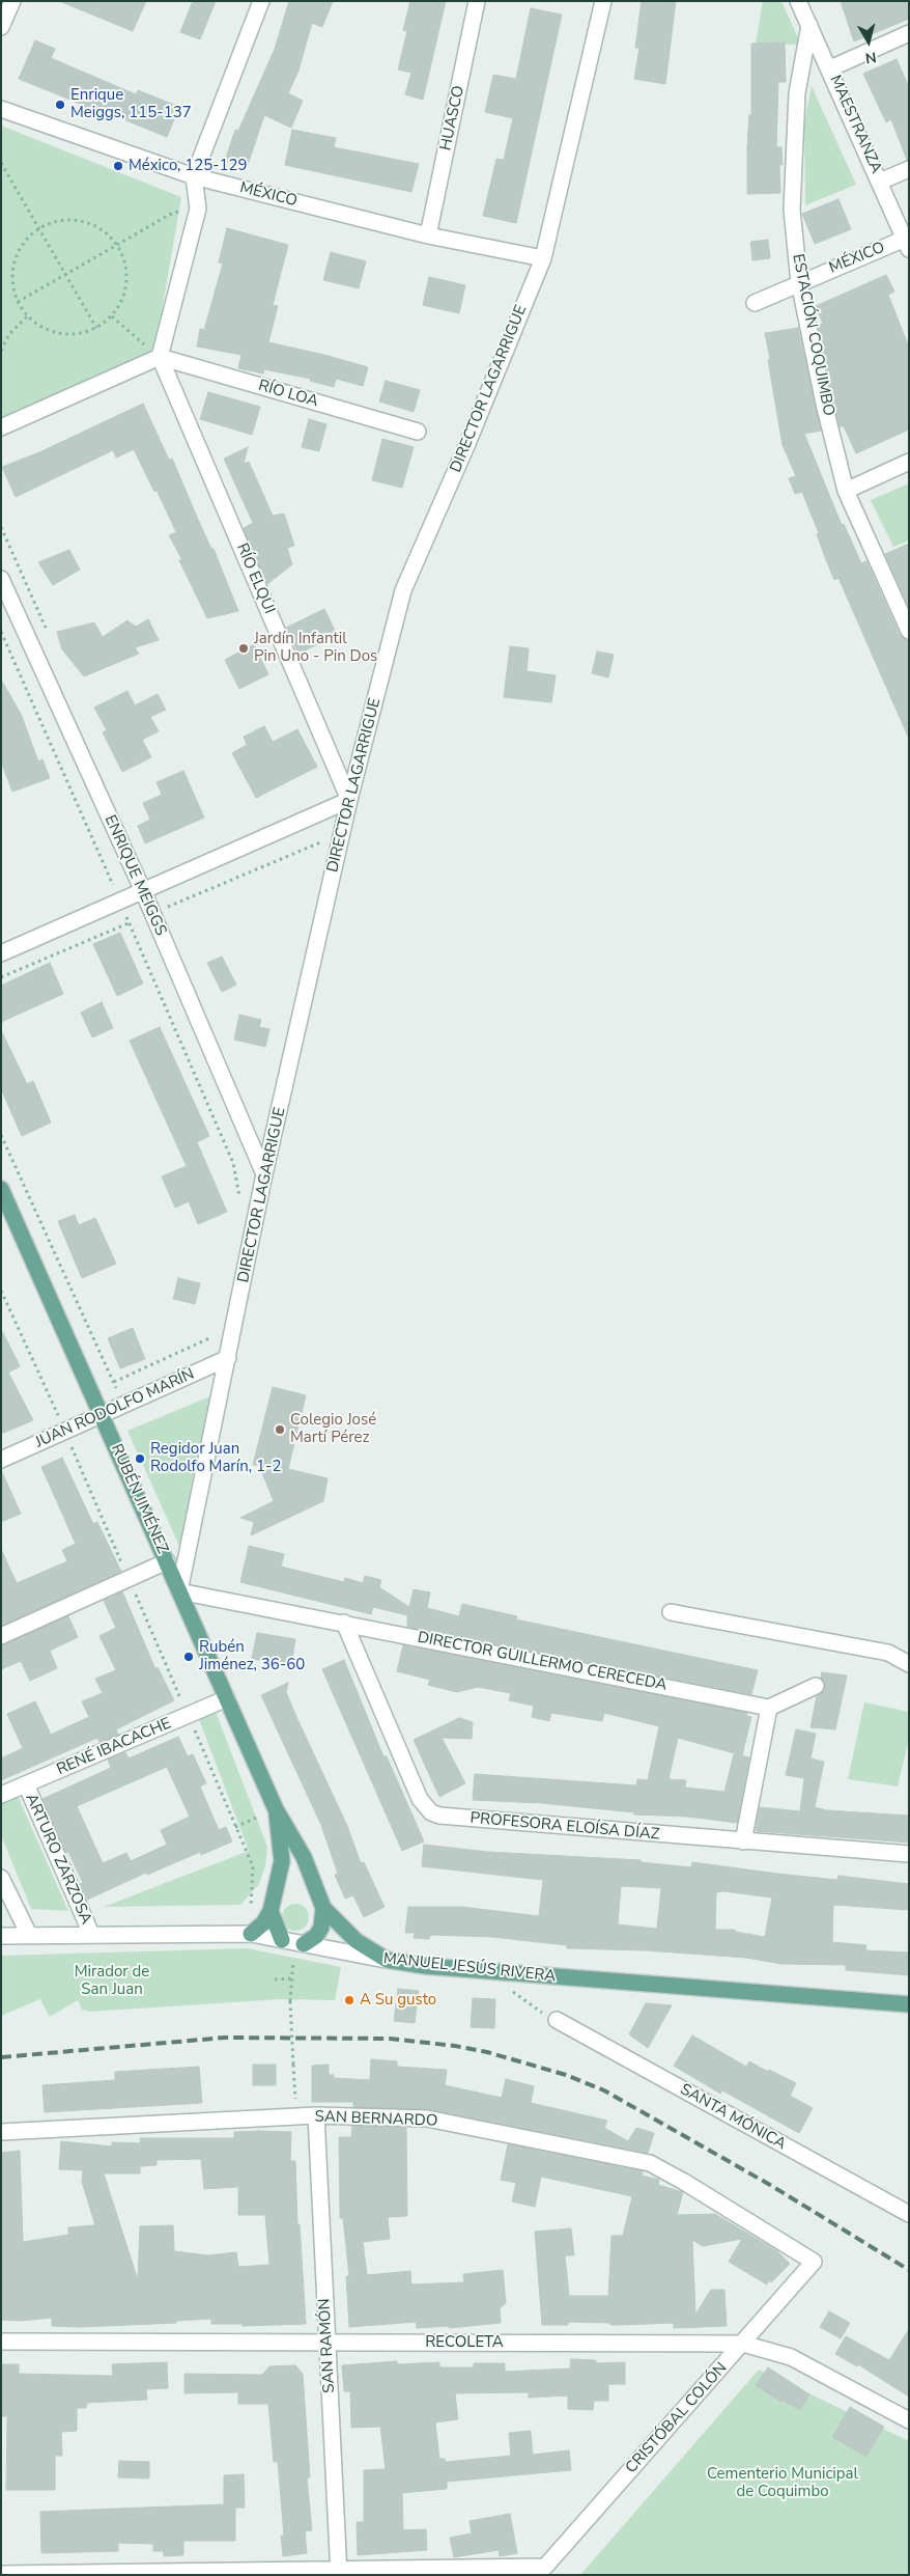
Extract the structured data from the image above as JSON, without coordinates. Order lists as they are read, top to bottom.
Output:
{
  "streets": {
    "main road": ["RUBÉN JIMÉNEZ", "MANUEL JESÚS RIVERA"],
    "street": [
      "HUASCO",
      "MAESTRANZA",
      "MÉXICO",
      "ESTACIÓN COQUIMBO",
      "DIRECTOR LAGARRIGUE",
      "RÍO LOA",
      "RÍO ELQUI",
      "ENRIQUE MEIGGS",
      "JUAN RODOLFO MARÍN",
      "DIRECTOR GUILLERMO CERECEDA",
      "RENÉ IBACACHE",
      "PROFESORA ELOÍSA DÍAZ",
      "ARTURO ZARZOSA",
      "SANTA MÓNICA",
      "SAN BERNARDO",
      "RECOLETA",
      "SAN RAMÓN",
      "CRISTÓBAL COLÓN"
    ]
  },
  "crossings": [
    ["HUASCO", "MÉXICO"],
    ["MAESTRANZA", "MÉXICO"],
    ["MAESTRANZA", "ESTACIÓN COQUIMBO"],
    ["MÉXICO", "ESTACIÓN COQUIMBO"],
    ["MÉXICO", "DIRECTOR LAGARRIGUE"],
    ["DIRECTOR LAGARRIGUE", "RÍO ELQUI"],
    ["DIRECTOR LAGARRIGUE", "ENRIQUE MEIGGS"],
    ["DIRECTOR LAGARRIGUE", "JUAN RODOLFO MARÍN"],
    ["DIRECTOR LAGARRIGUE", "RUBÉN JIMÉNEZ"],
    ["DIRECTOR LAGARRIGUE", "DIRECTOR GUILLERMO CERECEDA"],
    ["RÍO LOA", "RÍO ELQUI"],
    ["JUAN RODOLFO MARÍN", "RUBÉN JIMÉNEZ"],
    ["RUBÉN JIMÉNEZ", "DIRECTOR GUILLERMO CERECEDA"],
    ["RUBÉN JIMÉNEZ", "RENÉ IBACACHE"],
    ["RUBÉN JIMÉNEZ", "MANUEL JESÚS RIVERA"],
    ["DIRECTOR GUILLERMO CERECEDA", "PROFESORA ELOÍSA DÍAZ"],
    ["RENÉ IBACACHE", "ARTURO ZARZOSA"],
    ["ARTURO ZARZOSA", "MANUEL JESÚS RIVERA"],
    ["SAN BERNARDO", "SAN RAMÓN"],
    ["SAN BERNARDO", "CRISTÓBAL COLÓN"],
    ["RECOLETA", "SAN RAMÓN"],
    ["RECOLETA", "CRISTÓBAL COLÓN"]
  ],
  "parks": ["Mirador de San Juan", "Cementerio Municipal de Coquimbo"],
  "places": [
    "Enrique Meiggs, 115-137",
    "México, 125-129",
    "Jardín Infantil Pin Uno - Pin Dos",
    "Colegio José Martí Pérez",
    "Regidor Juan Rodolfo Marín, 1-2",
    "Rubén Jiménez, 36-60",
    "A Su gusto"
  ],
  "north": "bottom"
}
